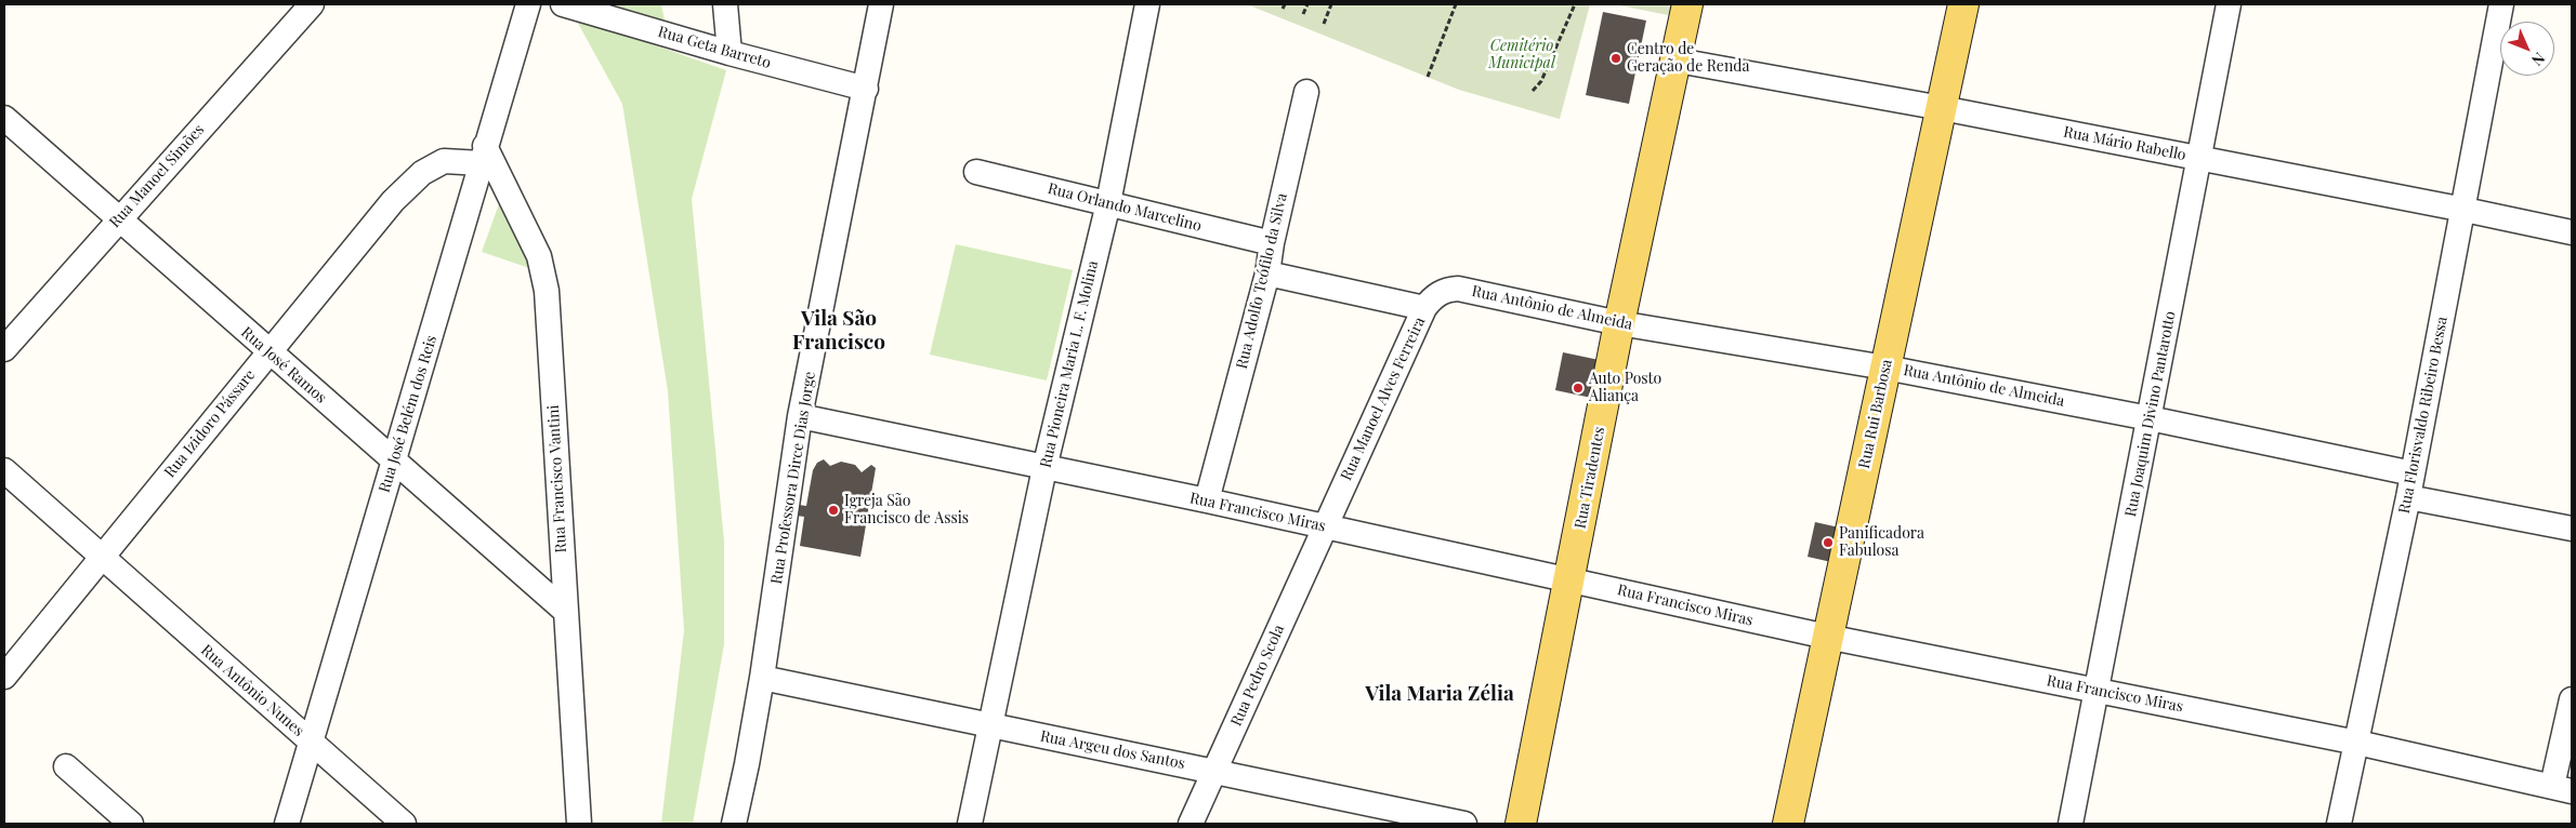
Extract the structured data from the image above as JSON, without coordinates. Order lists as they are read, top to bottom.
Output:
{
  "streets": {
    "main road": ["Rua Rui Barbosa", "Rua Tiradentes"],
    "street": [
      "Rua Geta Barreto",
      "Rua Mário Rabello",
      "Rua Manoel Simões",
      "Rua Orlando Marcelino",
      "Rua Adolfo Teófilo da Silva",
      "Rua Antônio de Almeida",
      "Rua Pioneira Maria L. F. Molina",
      "Rua José Ramos",
      "Rua Manoel Alves Ferreira",
      "Rua José Belém dos Reis",
      "Rua Joaquim Divino Pantarotto",
      "Rua Florisvaldo Ribeiro Bessa",
      "Rua Izidoro Pássare",
      "Rua Professora Dirce Dias Jorge",
      "Rua Francisco Vantini",
      "Rua Francisco Miras",
      "Rua Pedro Scola",
      "Rua Antônio Nunes",
      "Rua Argeu dos Santos"
    ]
  },
  "crossings": [
    ["Rua Geta Barreto", "Rua Professora Dirce Dias Jorge"],
    ["Rua Mário Rabello", "Rua Rui Barbosa"],
    ["Rua Mário Rabello", "Rua Joaquim Divino Pantarotto"],
    ["Rua Mário Rabello", "Rua Florisvaldo Ribeiro Bessa"],
    ["Rua Mário Rabello", "Rua Tiradentes"],
    ["Rua Manoel Simões", "Rua José Ramos"],
    ["Rua Orlando Marcelino", "Rua Adolfo Teófilo da Silva"],
    ["Rua Orlando Marcelino", "Rua Pioneira Maria L. F. Molina"],
    ["Rua Adolfo Teófilo da Silva", "Rua Francisco Miras"],
    ["Rua Antônio de Almeida", "Rua Manoel Alves Ferreira"],
    ["Rua Antônio de Almeida", "Rua Rui Barbosa"],
    ["Rua Antônio de Almeida", "Rua Joaquim Divino Pantarotto"],
    ["Rua Antônio de Almeida", "Rua Florisvaldo Ribeiro Bessa"],
    ["Rua Antônio de Almeida", "Rua Tiradentes"],
    ["Rua Pioneira Maria L. F. Molina", "Rua Francisco Miras"],
    ["Rua Pioneira Maria L. F. Molina", "Rua Argeu dos Santos"],
    ["Rua José Ramos", "Rua José Belém dos Reis"],
    ["Rua José Ramos", "Rua Izidoro Pássare"],
    ["Rua José Ramos", "Rua Francisco Vantini"],
    ["Rua Manoel Alves Ferreira", "Rua Francisco Miras"],
    ["Rua Manoel Alves Ferreira", "Rua Pedro Scola"],
    ["Rua José Belém dos Reis", "Rua Izidoro Pássare"],
    ["Rua José Belém dos Reis", "Rua Francisco Vantini"],
    ["Rua José Belém dos Reis", "Rua Antônio Nunes"],
    ["Rua Rui Barbosa", "Rua Francisco Miras"],
    ["Rua Joaquim Divino Pantarotto", "Rua Francisco Miras"],
    ["Rua Florisvaldo Ribeiro Bessa", "Rua Francisco Miras"],
    ["Rua Izidoro Pássare", "Rua Francisco Vantini"],
    ["Rua Izidoro Pássare", "Rua Antônio Nunes"],
    ["Rua Professora Dirce Dias Jorge", "Rua Francisco Miras"],
    ["Rua Professora Dirce Dias Jorge", "Rua Argeu dos Santos"],
    ["Rua Tiradentes", "Rua Francisco Miras"],
    ["Rua Francisco Miras", "Rua Pedro Scola"],
    ["Rua Pedro Scola", "Rua Argeu dos Santos"]
  ],
  "districts": ["Vila São Francisco", "Vila Maria Zélia"],
  "parks": ["Cemitério Municipal"],
  "places": [
    "Centro de Geração de Renda",
    "Auto Posto Aliança",
    "Igreja São Francisco de Assis",
    "Panificadora Fabulosa"
  ],
  "north": "bottom right"
}
